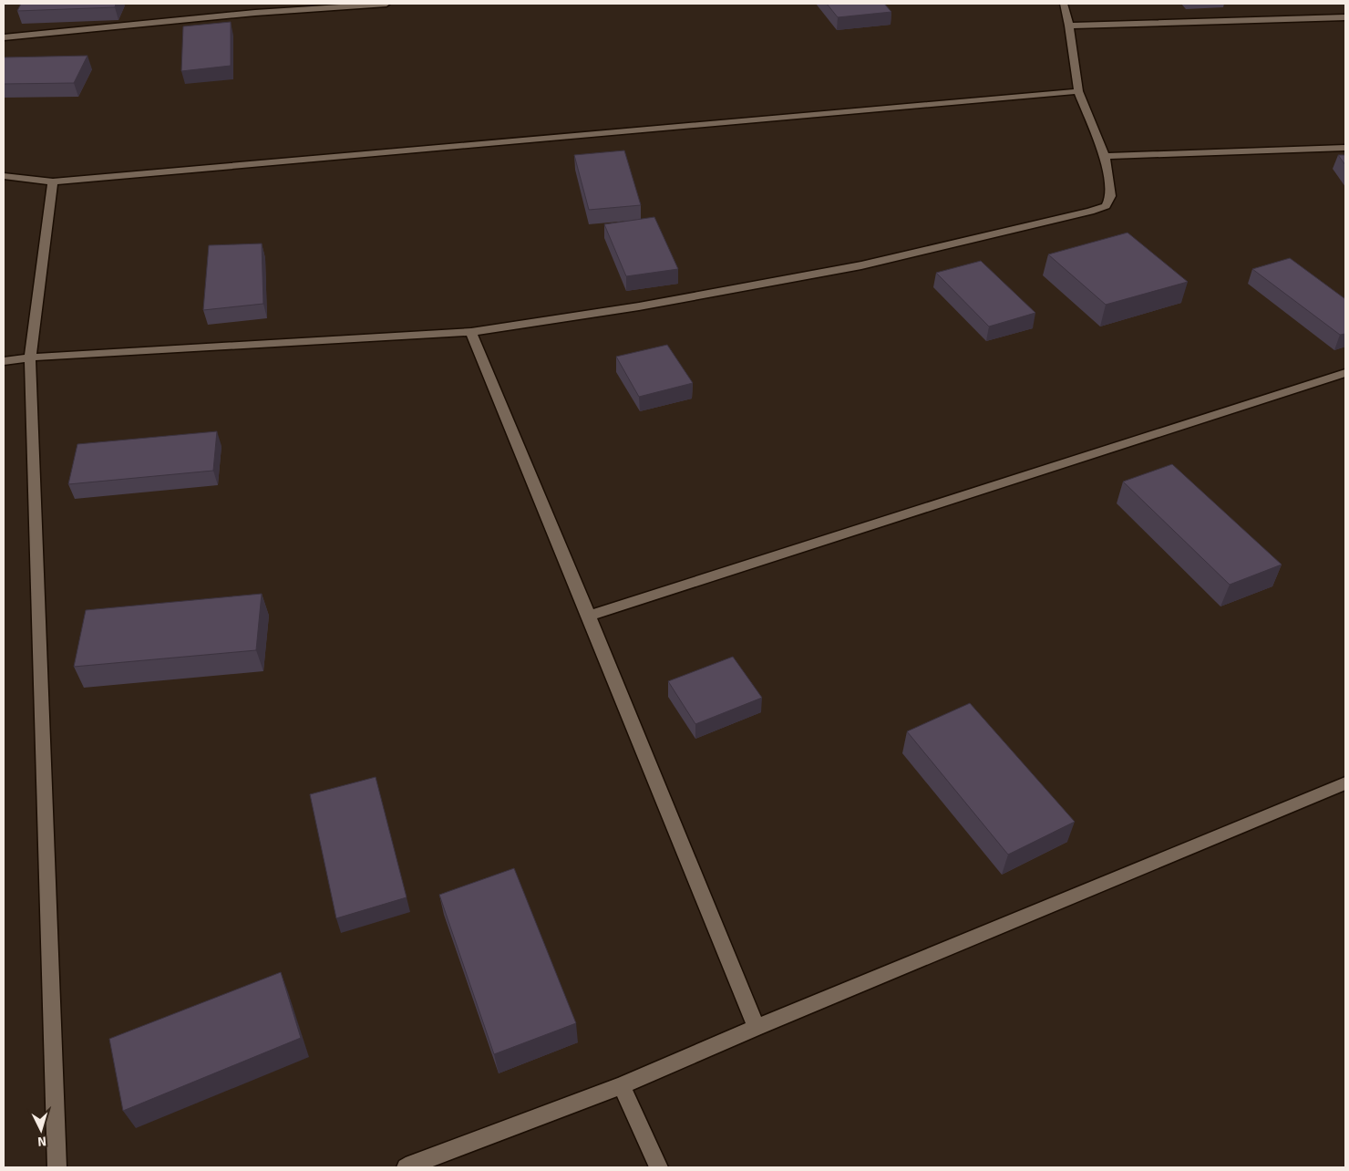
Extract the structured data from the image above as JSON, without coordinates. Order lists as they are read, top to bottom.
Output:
{
  "north": "bottom"
}
